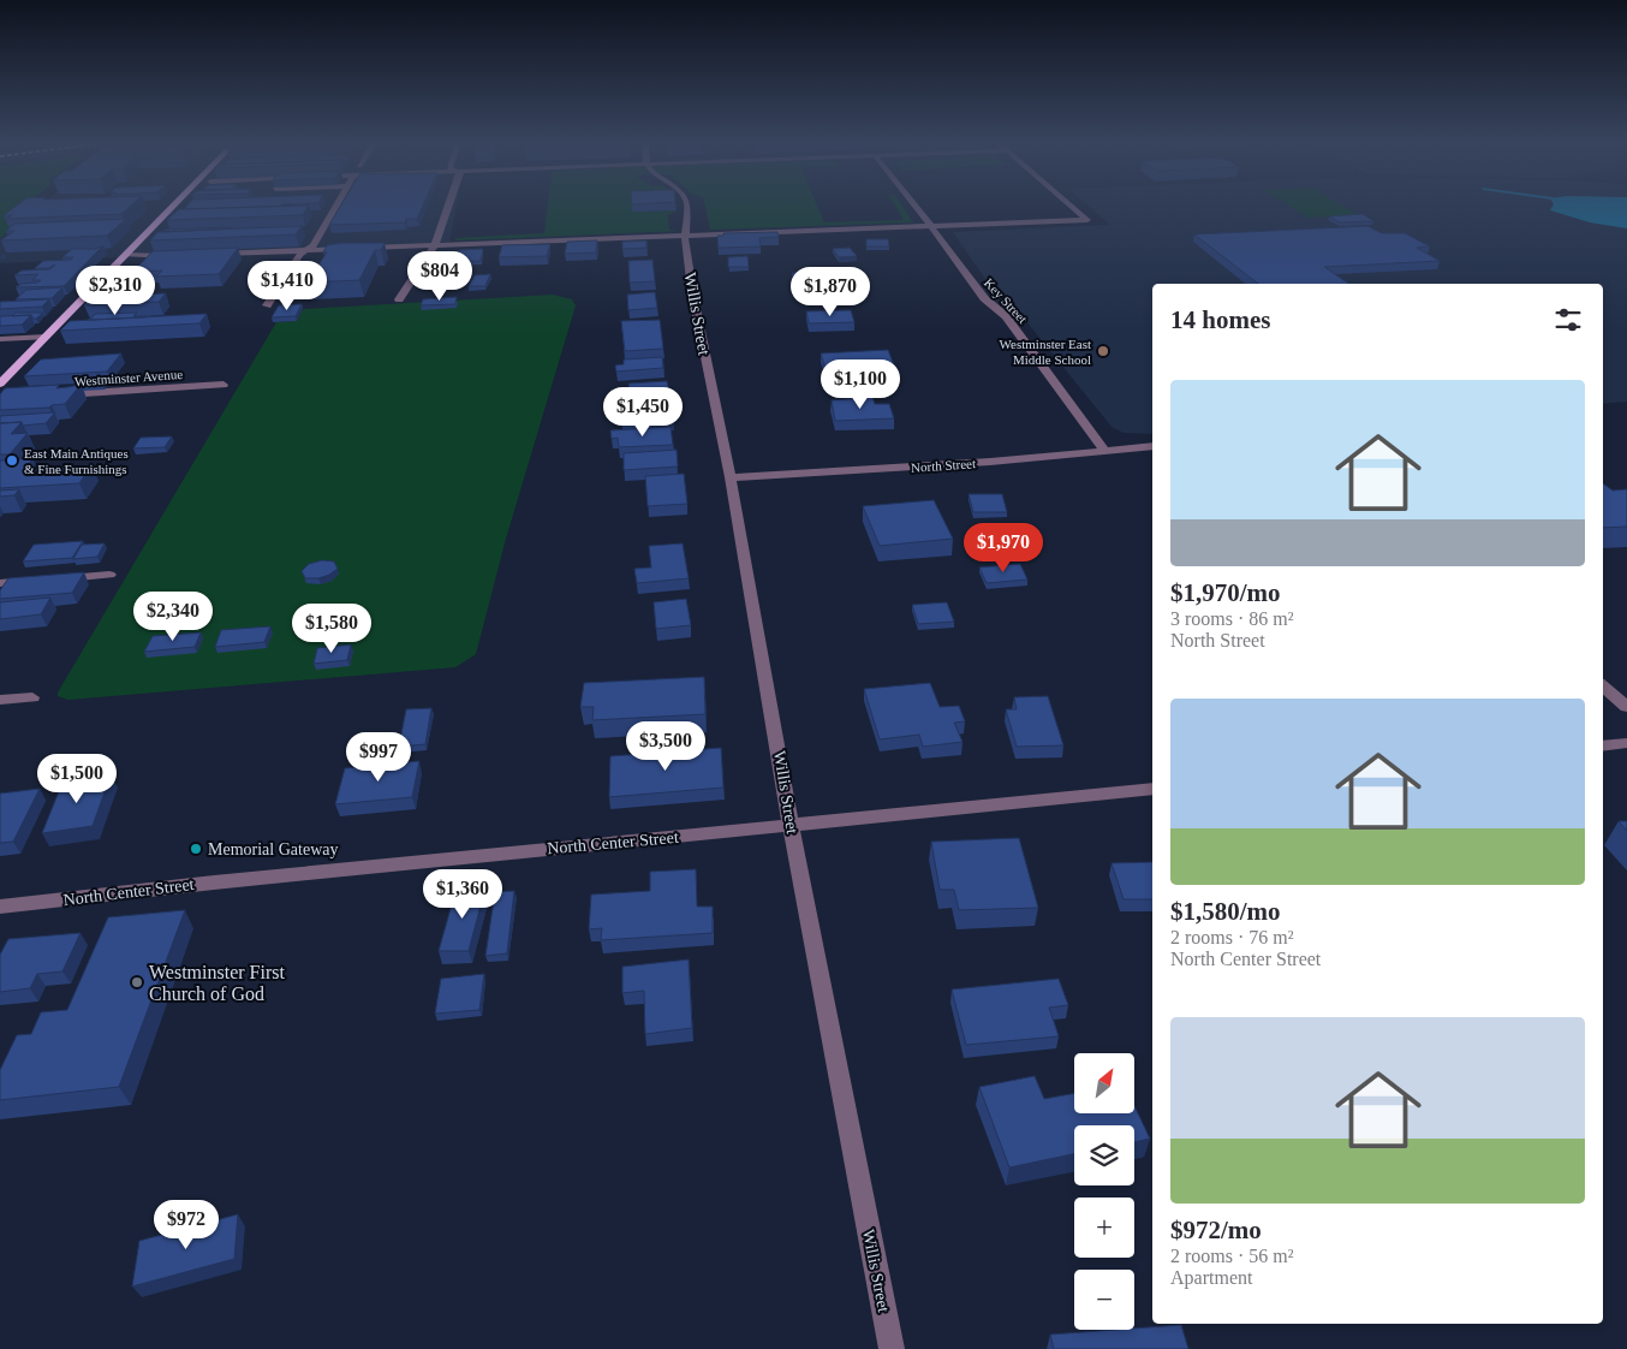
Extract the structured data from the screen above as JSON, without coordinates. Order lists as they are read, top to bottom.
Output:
{
  "streets": {
    "street": [
      "Key Street",
      "Willis Street",
      "Westminster Avenue",
      "North Street",
      "North Center Street"
    ]
  },
  "crossings": [
    ["Key Street", "North Street"],
    ["Willis Street", "North Street"],
    ["Willis Street", "North Center Street"]
  ],
  "places": [
    "Westminster East Middle School",
    "East Main Antiques & Fine Furnishings",
    "Memorial Gateway",
    "Westminster First Church of God"
  ],
  "north": "top right",
  "page": {
    "price": [
      "$804",
      "$1,410",
      "$2,310",
      "$1,870",
      "$1,100",
      "$1,450",
      "$1,970",
      "$2,340",
      "$1,580",
      "$3,500",
      "$997",
      "$1,500",
      "$1,360",
      "$972"
    ],
    "heading": "14 homes",
    "list": [
      {
        "name": "$1,970/mo",
        "note": "3 rooms · 86 m² · North Street"
      },
      {
        "name": "$1,580/mo",
        "note": "2 rooms · 76 m² · North Center Street"
      },
      {
        "name": "$972/mo",
        "note": "2 rooms · 56 m² · Apartment"
      }
    ],
    "map_buttons": ["+", "−"]
  }
}
